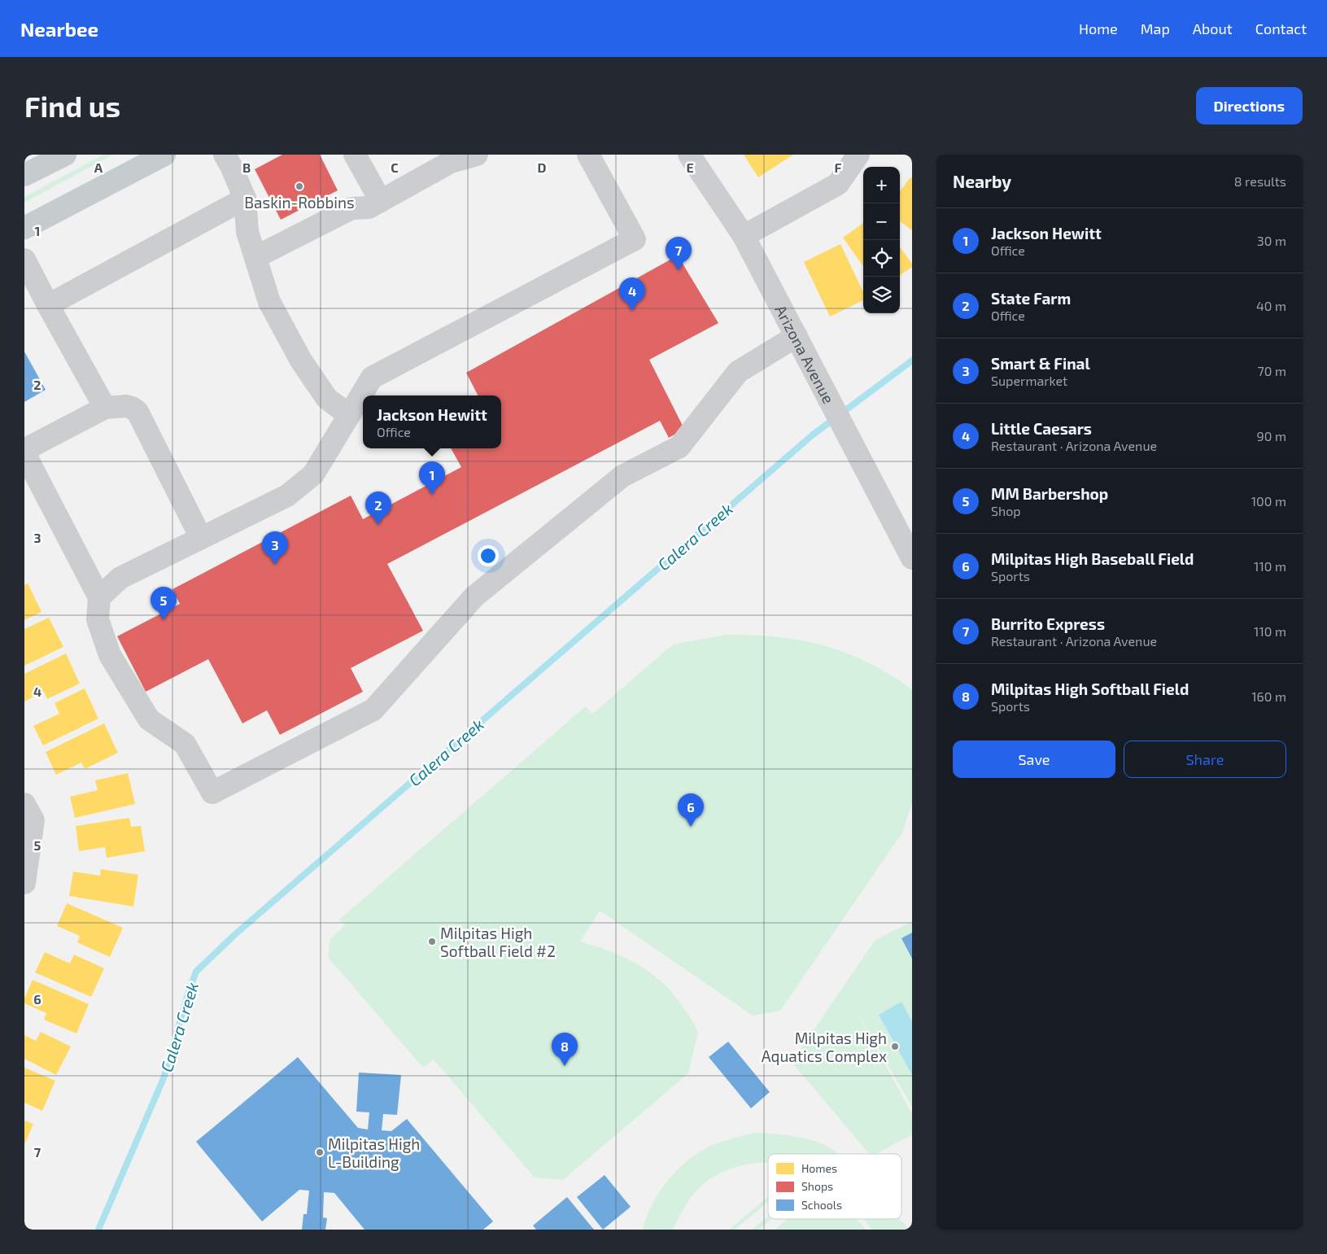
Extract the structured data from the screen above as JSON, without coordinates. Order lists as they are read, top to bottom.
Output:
{
  "streets": {
    "street": ["Arizona Avenue"]
  },
  "water": ["Calera Creek"],
  "places": [
    "Baskin-Robbins",
    "Milpitas High Softball Field #2",
    "Milpitas High Aquatics Complex",
    "Milpitas High L-Building"
  ],
  "legend": ["Homes", "Shops", "Schools"],
  "page": {
    "header": "Nearbee",
    "nav": [
      "Home",
      "Map",
      "About",
      "Contact"
    ],
    "buttons": [
      "Directions",
      ["Save", "Share"]
    ],
    "title": "Find us",
    "heading": ["Nearby", "8 results"],
    "map_buttons": ["+", "−"],
    "list": [
      {
        "mark": "1",
        "name": "Jackson Hewitt",
        "note": "Office",
        "value": "30 m"
      },
      {
        "mark": "2",
        "name": "State Farm",
        "note": "Office",
        "value": "40 m"
      },
      {
        "mark": "3",
        "name": "Smart & Final",
        "note": "Supermarket",
        "value": "70 m"
      },
      {
        "mark": "4",
        "name": "Little Caesars",
        "note": "Restaurant · Arizona Avenue",
        "value": "90 m"
      },
      {
        "mark": "5",
        "name": "MM Barbershop",
        "note": "Shop",
        "value": "100 m"
      },
      {
        "mark": "6",
        "name": "Milpitas High Baseball Field",
        "note": "Sports",
        "value": "110 m"
      },
      {
        "mark": "7",
        "name": "Burrito Express",
        "note": "Restaurant · Arizona Avenue",
        "value": "110 m"
      },
      {
        "mark": "8",
        "name": "Milpitas High Softball Field",
        "note": "Sports",
        "value": "160 m"
      }
    ],
    "pins": [
      "7",
      "4",
      "1",
      "2",
      "3",
      "5",
      "6",
      "8"
    ],
    "popup": ["Jackson Hewitt", "Office"]
  },
  "grid": {
    "columns": [
      "A",
      "B",
      "C",
      "D",
      "E",
      "F"
    ],
    "rows": [
      "1",
      "2",
      "3",
      "4",
      "5",
      "6",
      "7"
    ]
  }
}
